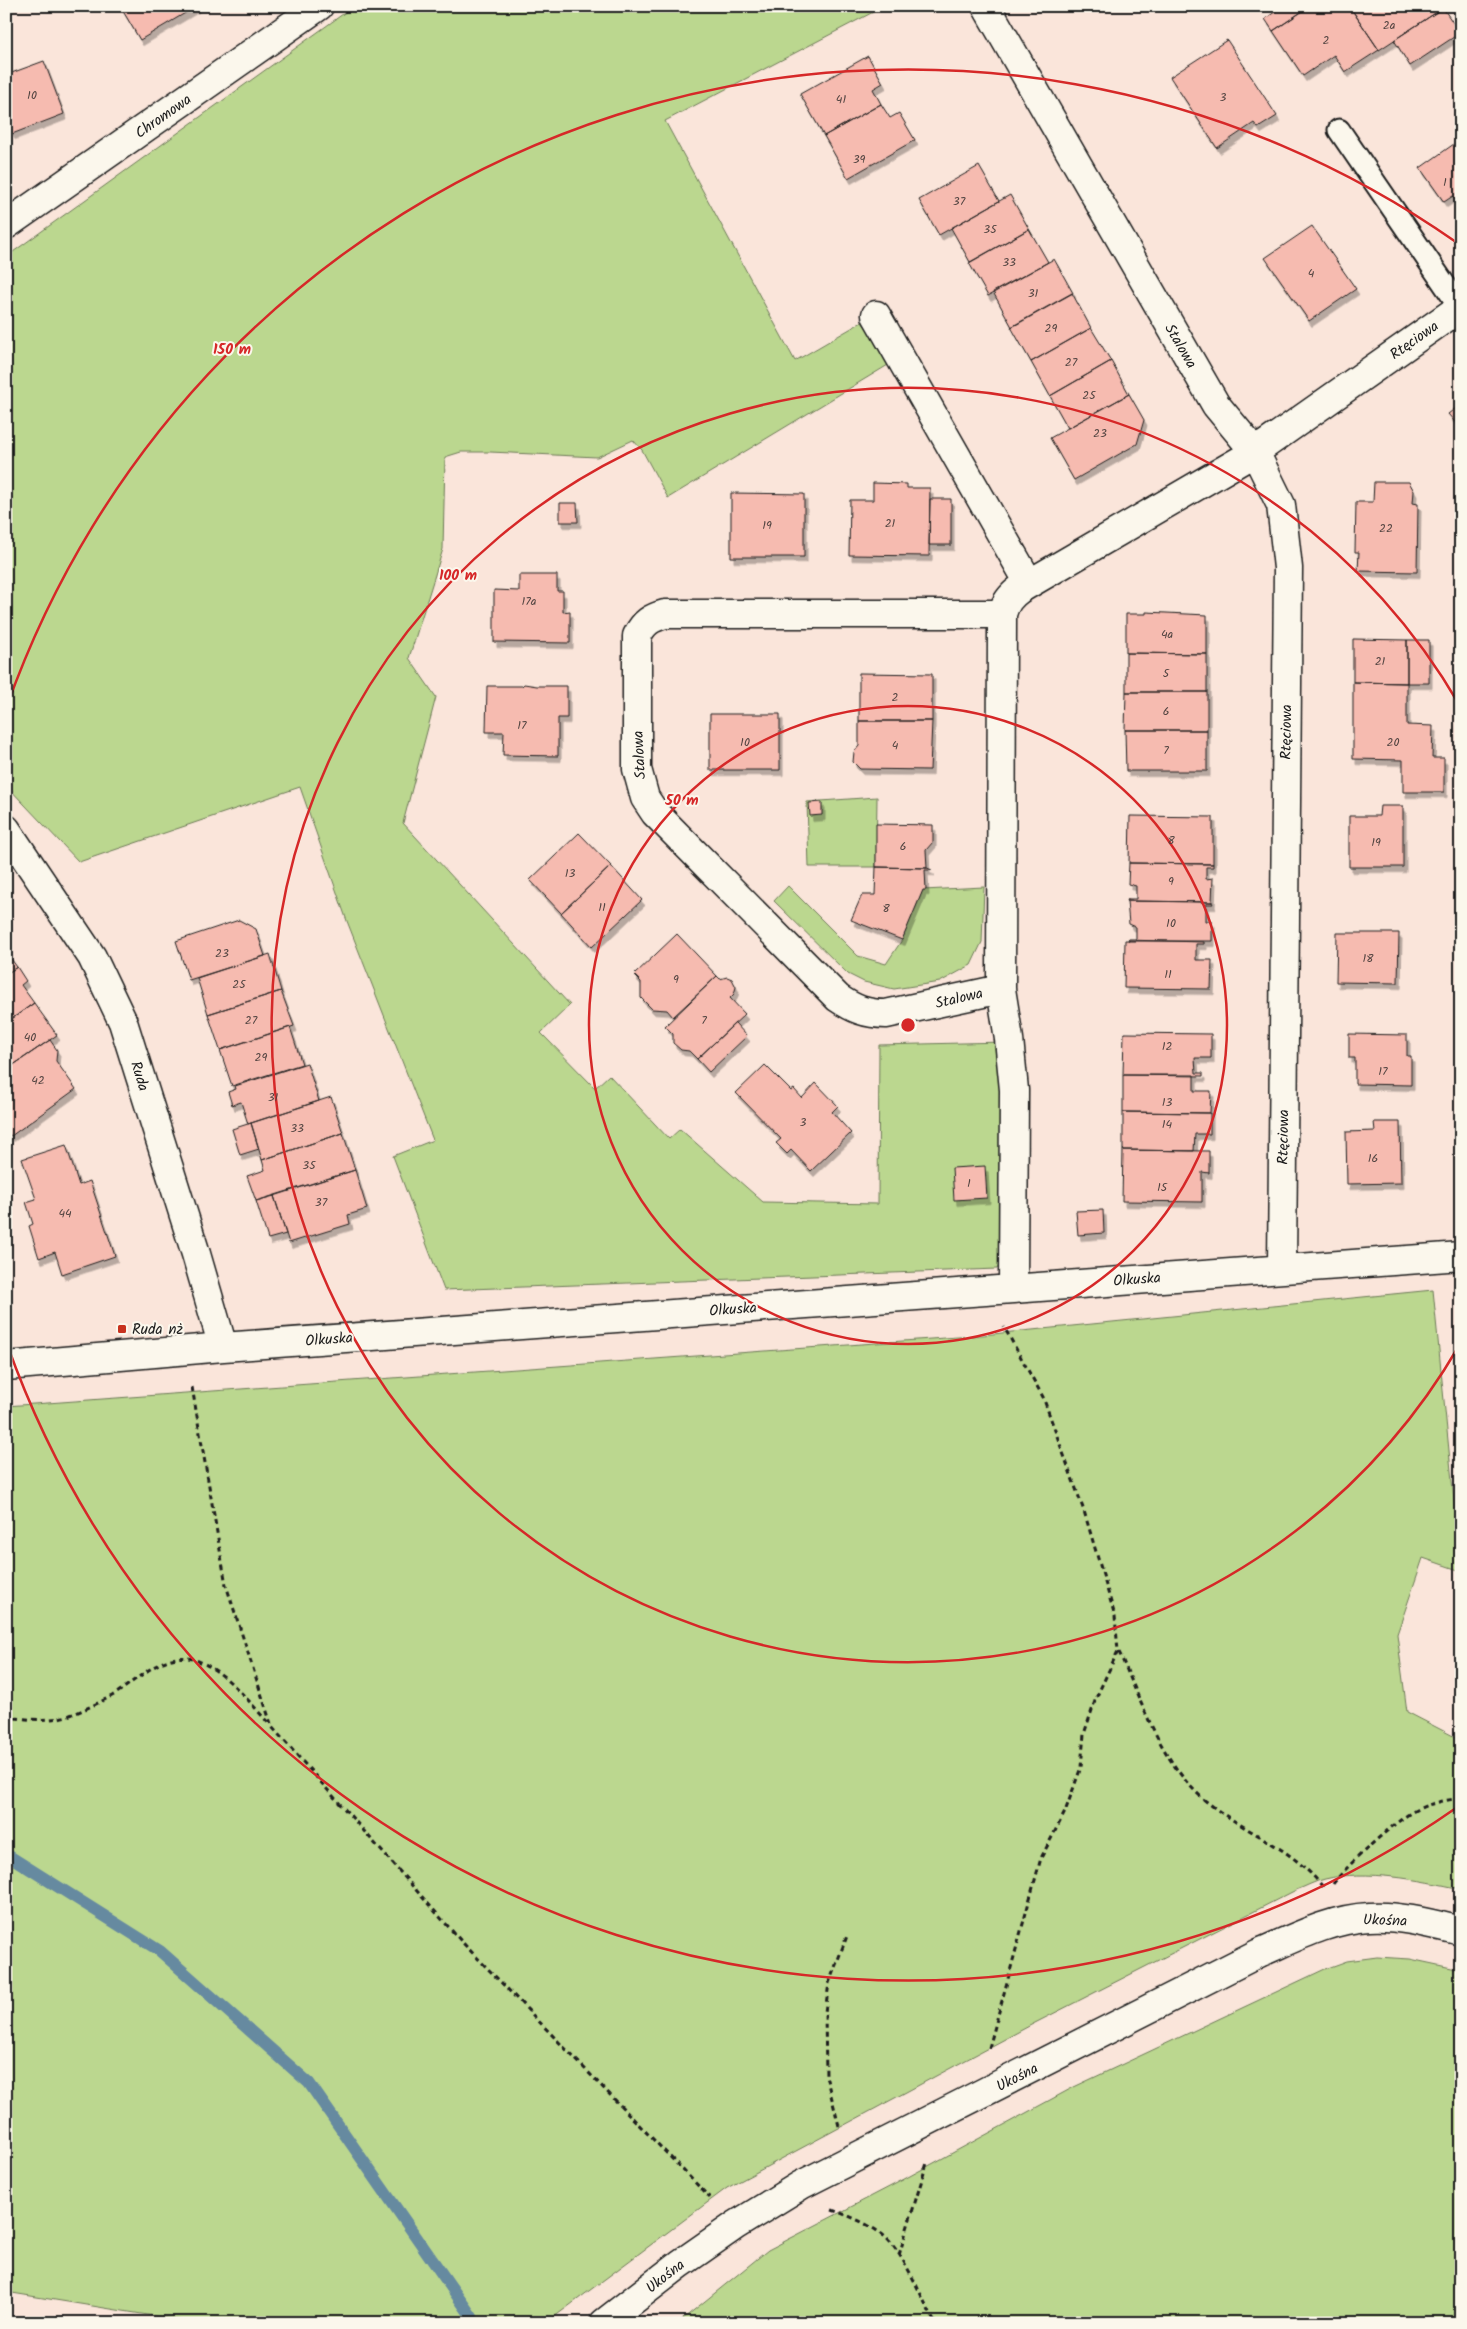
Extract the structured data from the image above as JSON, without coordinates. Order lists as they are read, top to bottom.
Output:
{
  "streets": {
    "street": [
      "Chromowa",
      "Rtęciowa",
      "Stalowa",
      "Ruda",
      "Olkuska",
      "Ukośna"
    ]
  },
  "crossings": [
    ["Rtęciowa", "Stalowa"],
    ["Rtęciowa", "Olkuska"],
    ["Stalowa", "Olkuska"],
    ["Ruda", "Olkuska"]
  ],
  "places": {
    "transit": ["Ruda nż"]
  },
  "house_numbers": [
    "2a",
    "2",
    "10",
    "3",
    "41",
    "39",
    "1",
    "37",
    "35",
    "33",
    "4",
    "31",
    "29",
    "27",
    "25",
    "23",
    "21",
    "19",
    "22",
    "17a",
    "4a",
    "21",
    "5",
    "2",
    "6",
    "17",
    "10",
    "20",
    "4",
    "7",
    "8",
    "19",
    "6",
    "13",
    "9",
    "11",
    "8",
    "10",
    "23",
    "18",
    "11",
    "9",
    "25",
    "27",
    "7",
    "40",
    "12",
    "29",
    "17",
    "42",
    "31",
    "13",
    "3",
    "14",
    "33",
    "16",
    "35",
    "1",
    "15",
    "37",
    "44"
  ],
  "rings": ["150 m", "100 m", "50 m"]
}
